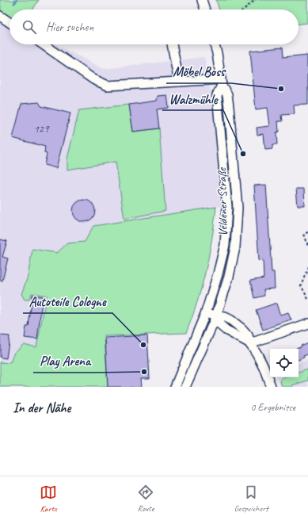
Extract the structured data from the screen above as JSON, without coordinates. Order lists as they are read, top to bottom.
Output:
{
  "streets": {
    "street": ["Veldener Straße"]
  },
  "places": [
    "Möbel Boss",
    "Walzmühle",
    "Autoteile Cologne",
    "Play Arena"
  ],
  "house_numbers": ["129"],
  "page": {
    "search": "Hier suchen",
    "heading": ["In der Nähe", "0 Ergebnisse"],
    "nav": ["Karte", "Route", "Gespeichert"]
  }
}
